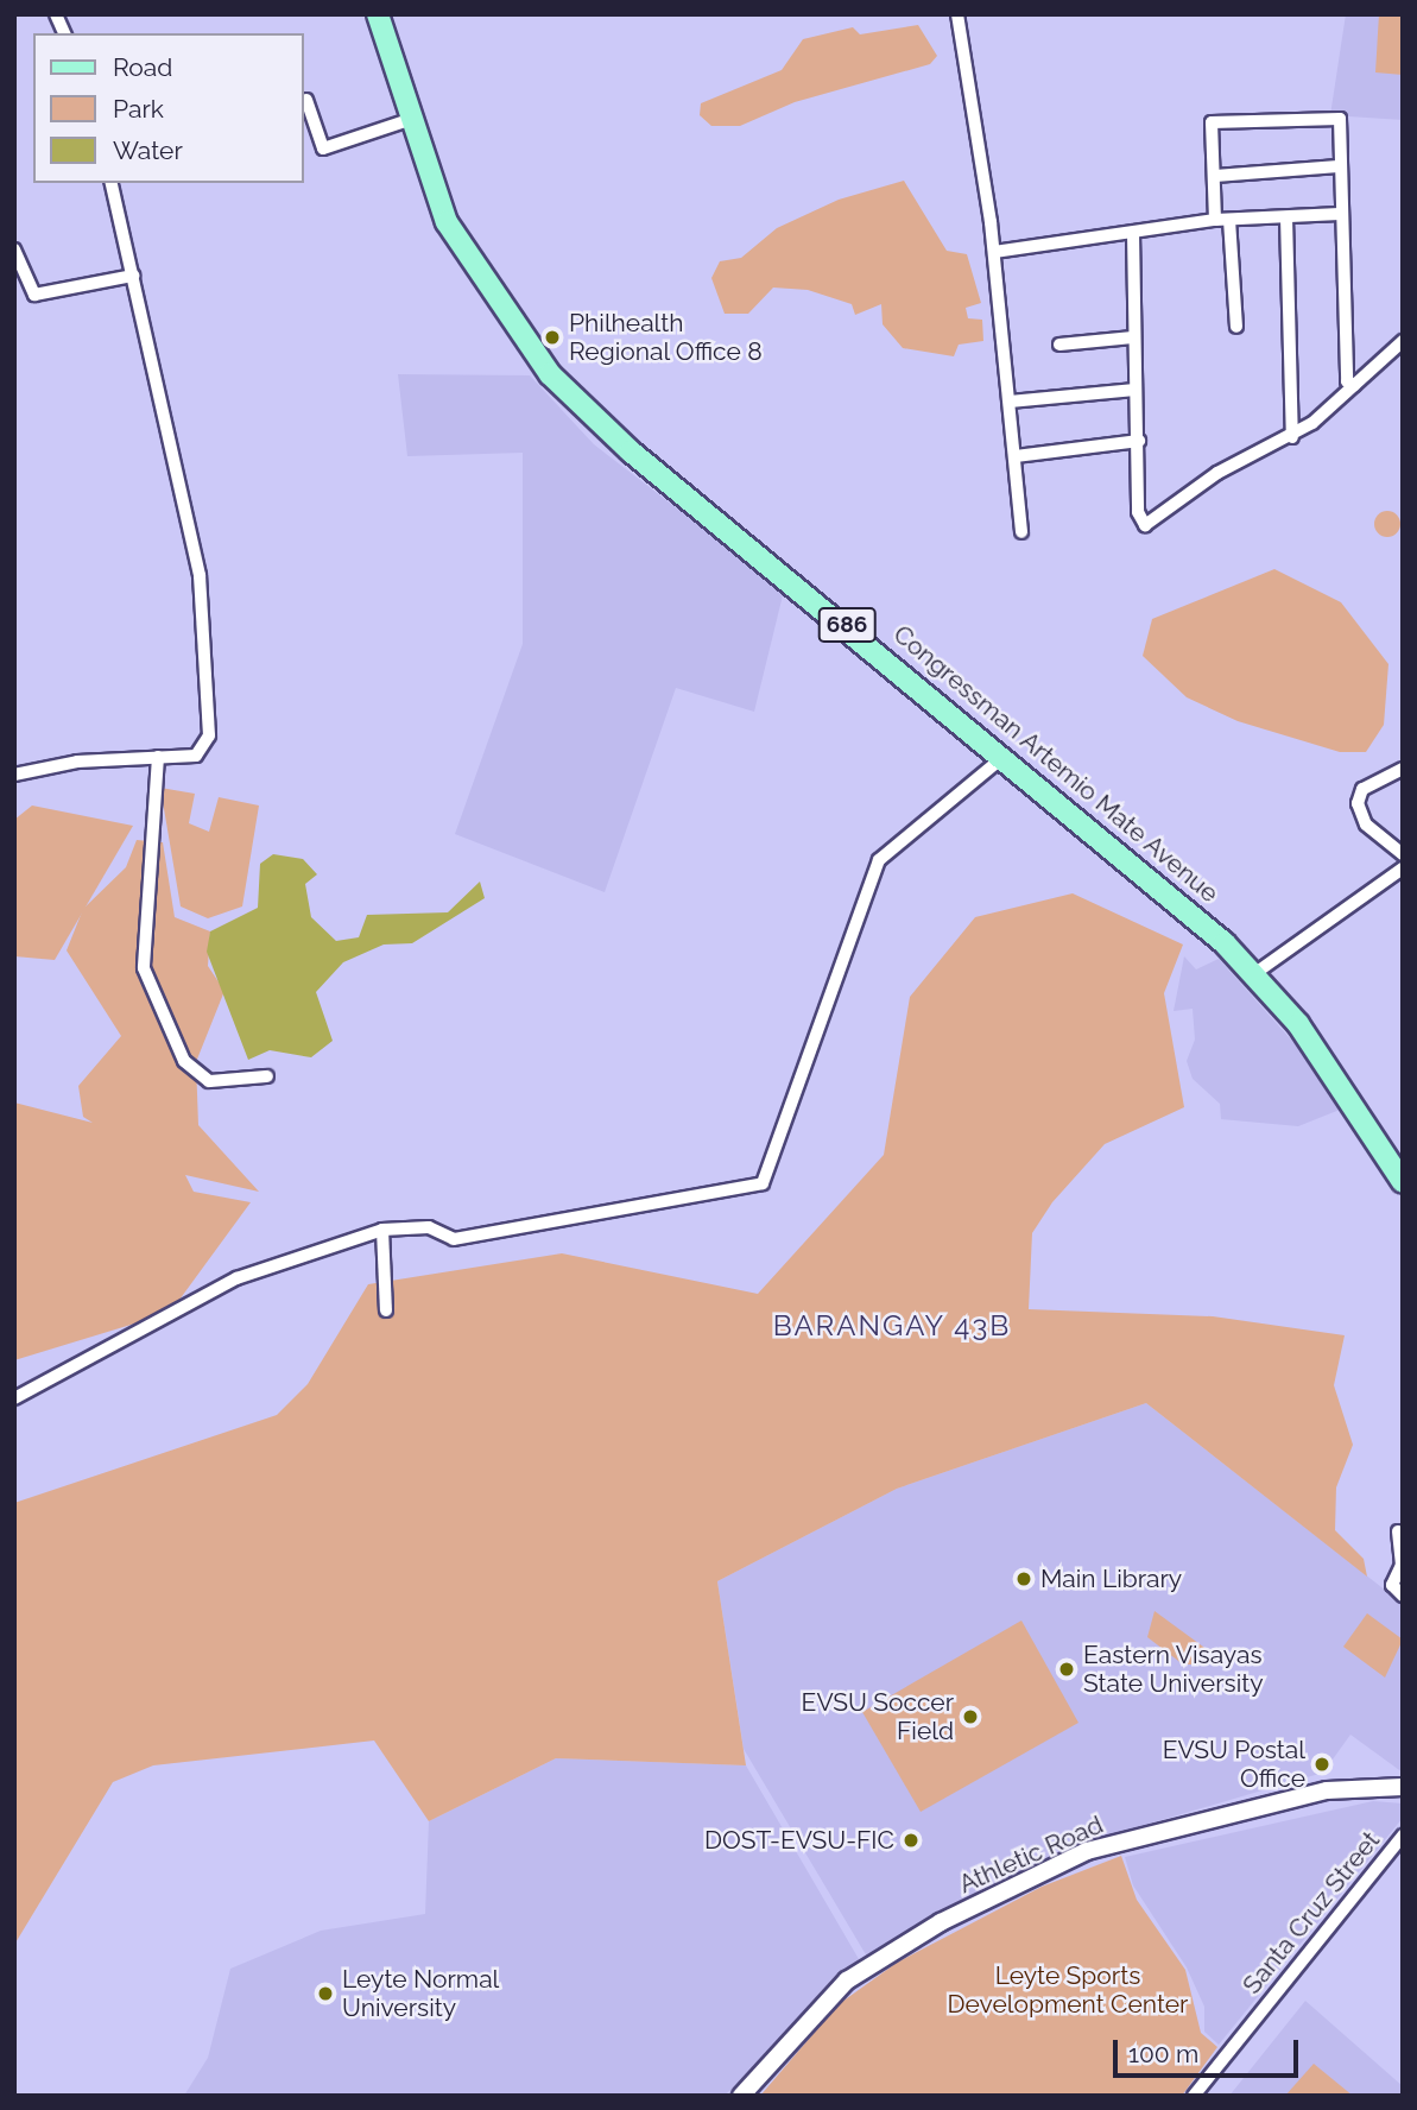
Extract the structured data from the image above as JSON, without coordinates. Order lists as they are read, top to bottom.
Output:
{
  "streets": {
    "main road": ["686", "Congressman Artemio Mate Avenue"],
    "street": ["Athletic Road", "Santa Cruz Street"]
  },
  "districts": ["BARANGAY 43B"],
  "parks": ["Leyte Sports Development Center"],
  "places": [
    "Philhealth Regional Office 8",
    "Main Library",
    "Eastern Visayas State University",
    "EVSU Soccer Field",
    "EVSU Postal Office",
    "DOST-EVSU-FIC",
    "Leyte Normal University"
  ],
  "legend": ["Road", "Park", "Water"],
  "scale_bar": "100 m"
}
